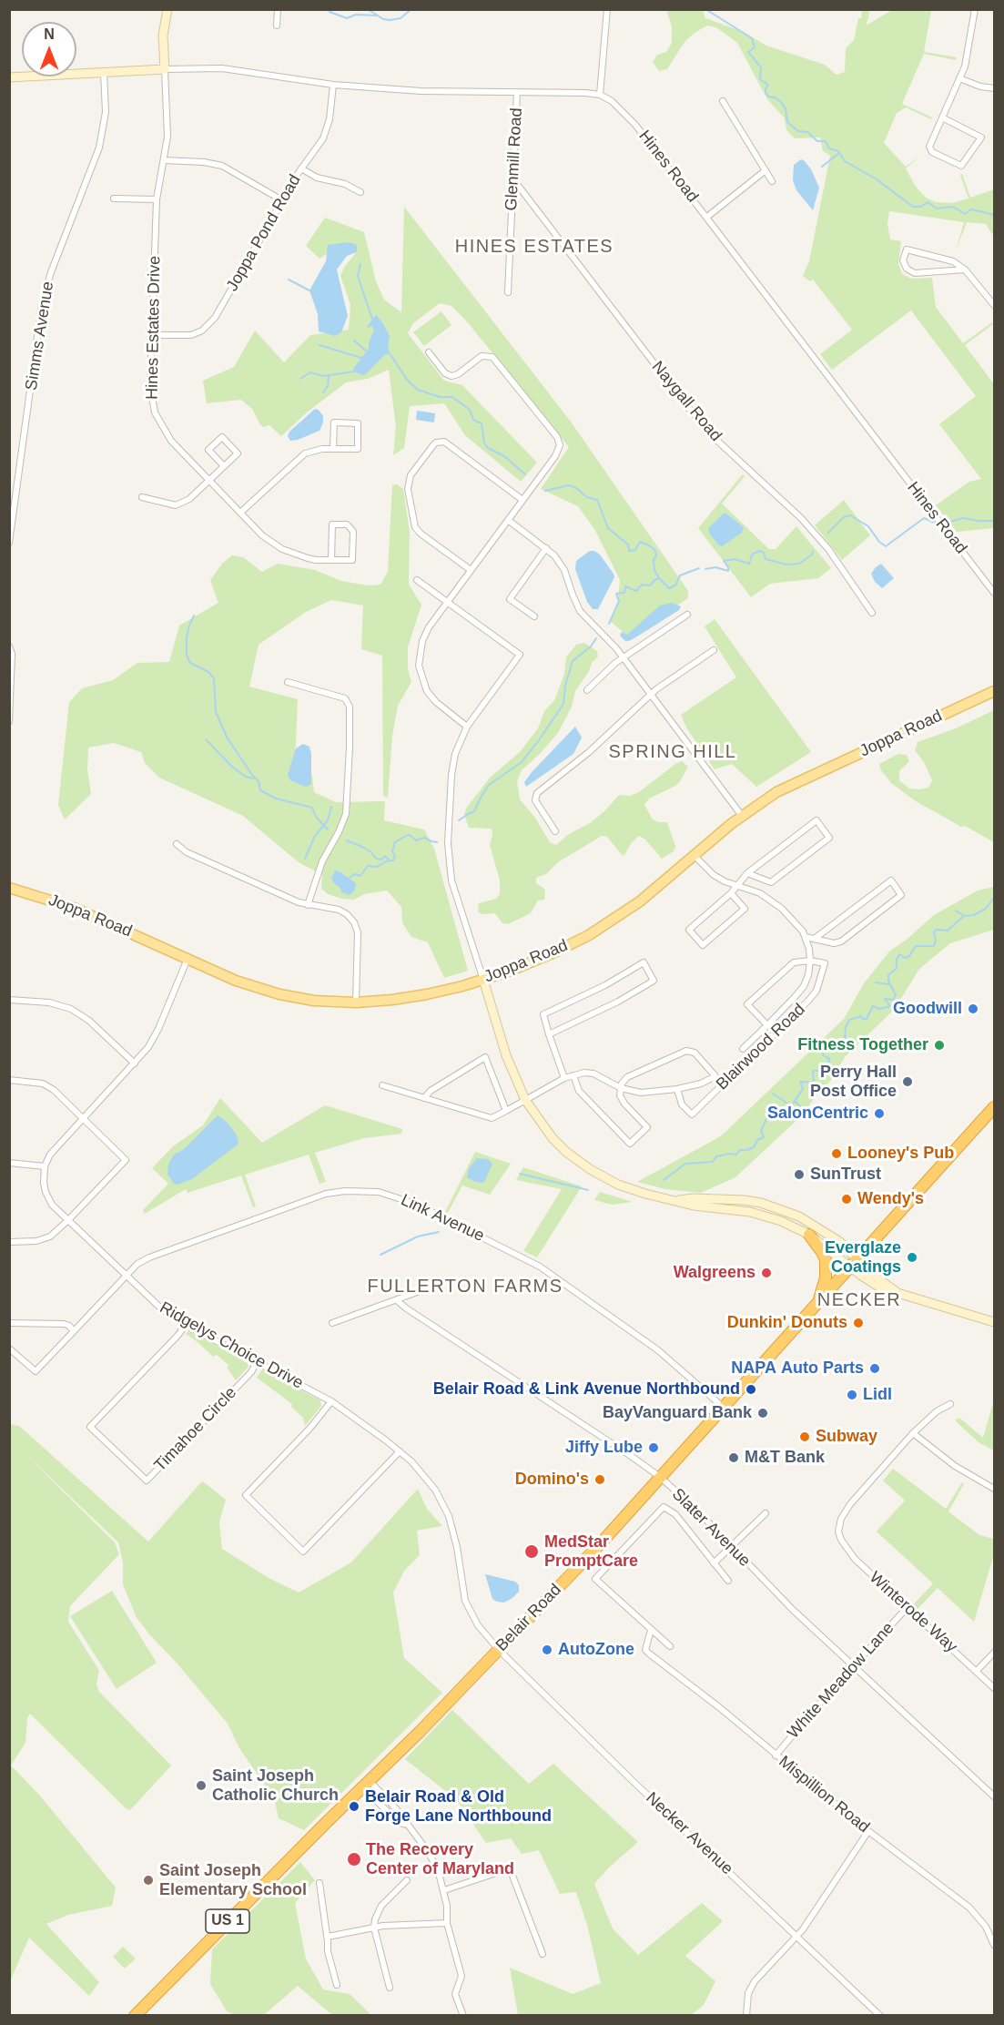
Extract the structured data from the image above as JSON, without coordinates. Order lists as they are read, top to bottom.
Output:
{
  "streets": {
    "highway": ["Belair Road", "US 1"],
    "main road": ["Joppa Road"],
    "street": [
      "Glenmill Road",
      "Hines Road",
      "Joppa Pond Road",
      "Hines Estates Drive",
      "Simms Avenue",
      "Naygall Road",
      "Blairwood Road",
      "Link Avenue",
      "Ridgelys Choice Drive",
      "Timahoe Circle",
      "Slater Avenue",
      "Winterode Way",
      "White Meadow Lane",
      "Mispillion Road",
      "Necker Avenue"
    ]
  },
  "crossings": [
    ["Glenmill Road", "Hines Road"],
    ["Glenmill Road", "Naygall Road"],
    ["Hines Road", "Joppa Pond Road"],
    ["Hines Road", "Hines Estates Drive"],
    ["Joppa Pond Road", "Hines Estates Drive"],
    ["Joppa Road", "Blairwood Road"],
    ["Link Avenue", "Ridgelys Choice Drive"],
    ["Link Avenue", "Belair Road"],
    ["Ridgelys Choice Drive", "Timahoe Circle"],
    ["Ridgelys Choice Drive", "Belair Road"],
    ["Ridgelys Choice Drive", "Necker Avenue"],
    ["Slater Avenue", "Belair Road"],
    ["Slater Avenue", "White Meadow Lane"],
    ["Winterode Way", "White Meadow Lane"],
    ["Belair Road", "Necker Avenue"],
    ["White Meadow Lane", "Mispillion Road"]
  ],
  "districts": [
    "HINES ESTATES",
    "SPRING HILL",
    "FULLERTON FARMS",
    "NECKER"
  ],
  "places": [
    "Goodwill",
    "Fitness Together",
    "Perry Hall Post Office",
    "SalonCentric",
    "Looney's Pub",
    "SunTrust",
    "Wendy's",
    "Everglaze Coatings",
    "Walgreens",
    "Dunkin' Donuts",
    "NAPA Auto Parts",
    "Belair Road & Link Avenue Northbound",
    "Lidl",
    "BayVanguard Bank",
    "Subway",
    "Jiffy Lube",
    "M&T Bank",
    "Domino's",
    "MedStar PromptCare",
    "AutoZone",
    "Saint Joseph Catholic Church",
    "Belair Road & Old Forge Lane Northbound",
    "The Recovery Center of Maryland",
    "Saint Joseph Elementary School"
  ],
  "north": "top"
}
